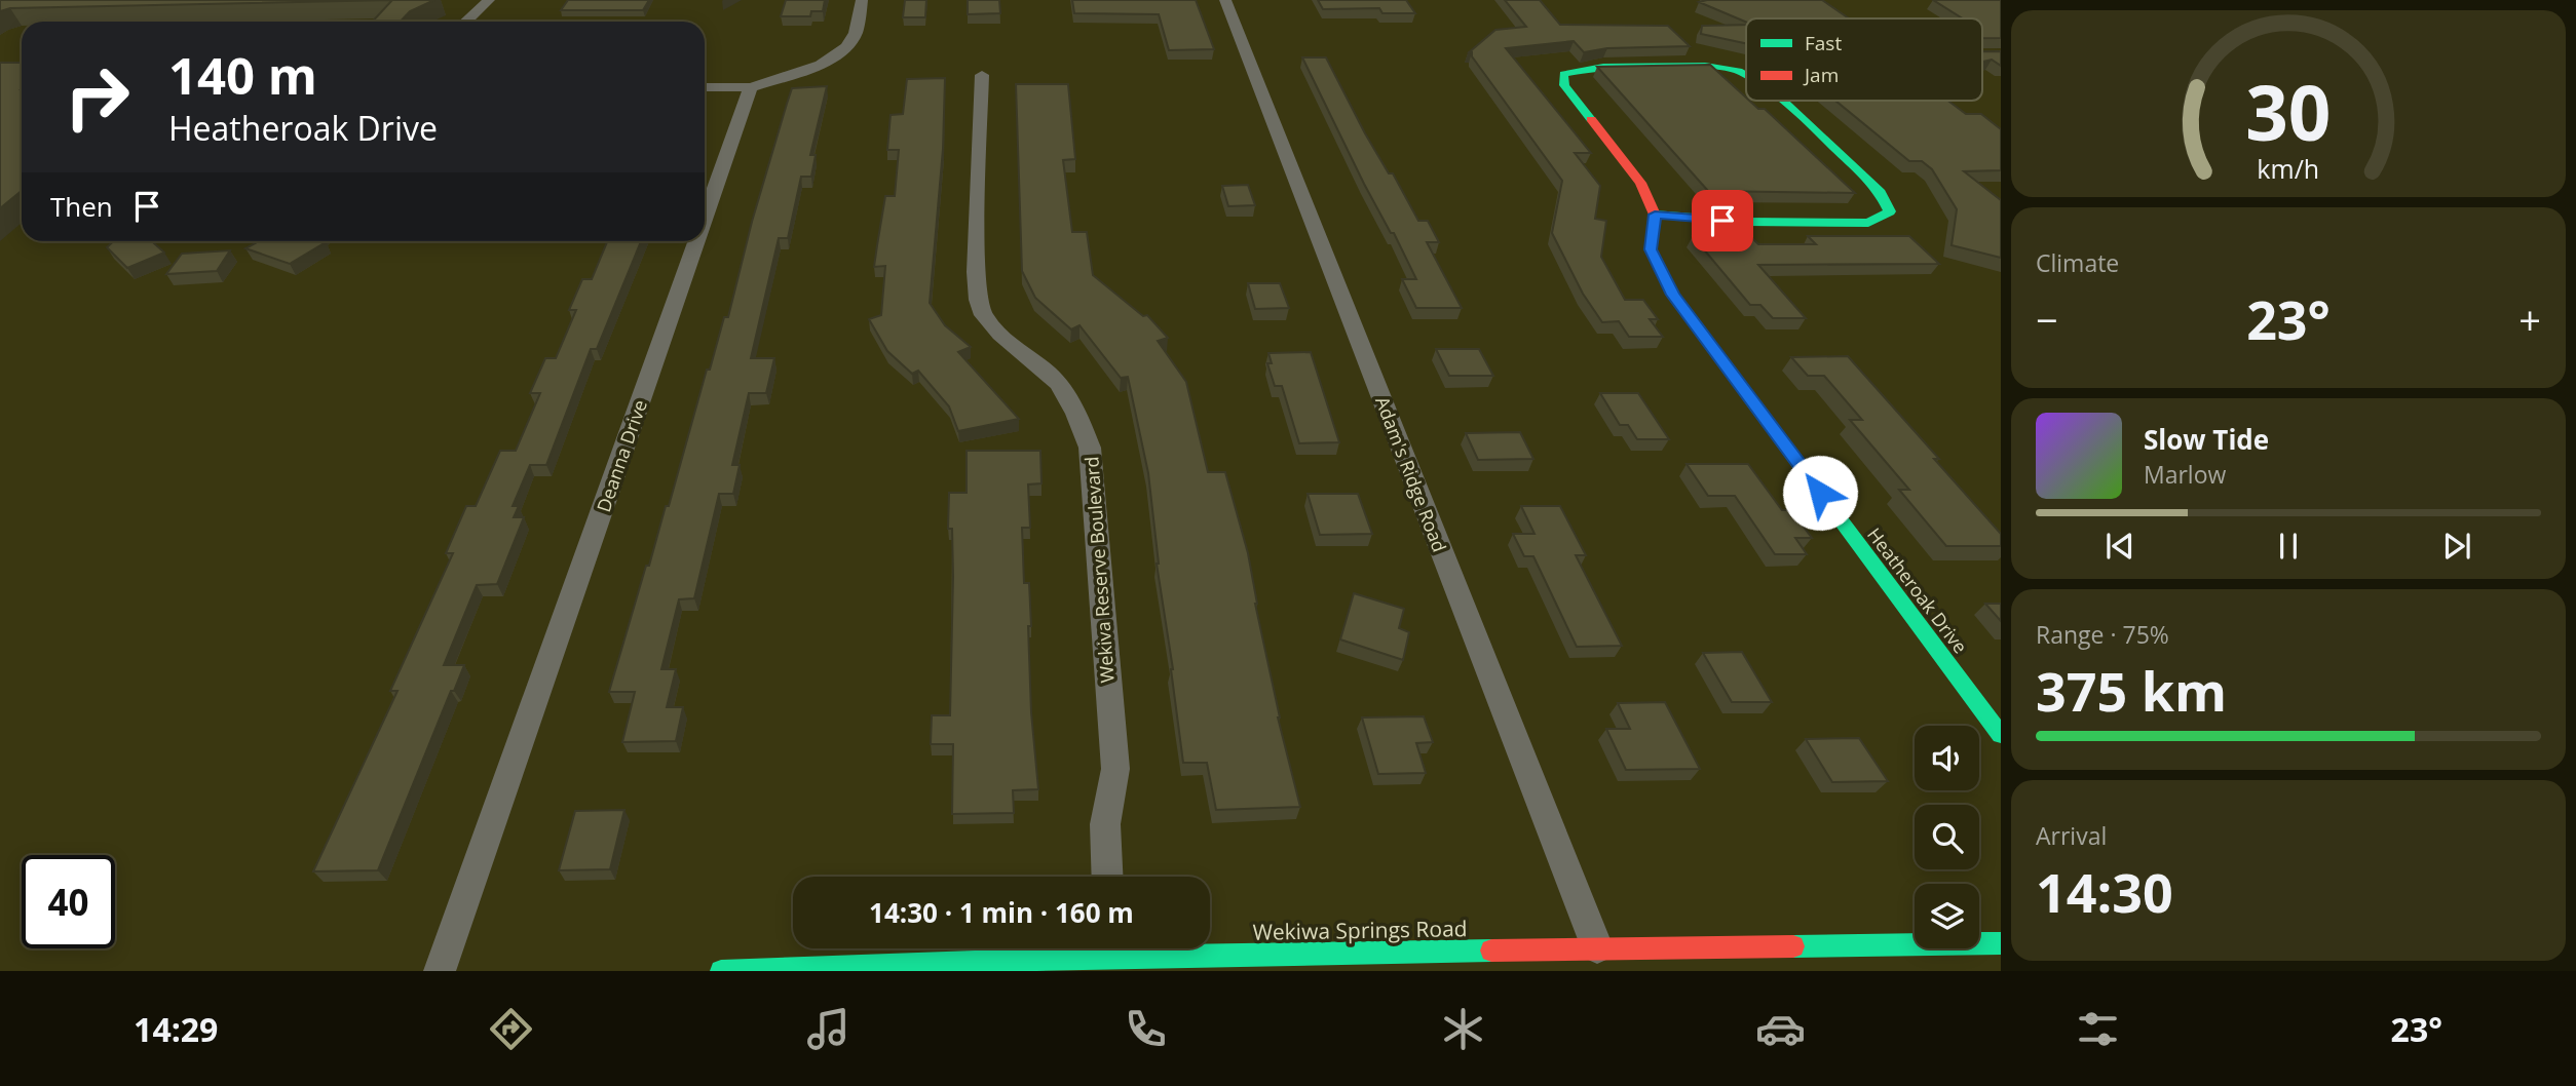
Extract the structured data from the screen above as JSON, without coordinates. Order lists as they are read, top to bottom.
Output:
{
  "streets": {
    "street": [
      "Deanna Drive",
      "Adam's Ridge Road",
      "Wekiva Reserve Boulevard",
      "Heatheroak Drive",
      "Wekiwa Springs Road"
    ]
  },
  "crossings": [
    ["Adam's Ridge Road", "Wekiwa Springs Road"]
  ],
  "legend": ["Fast", "Jam"],
  "page": {
    "turn": ["140 m", "Heatheroak Drive"],
    "then": "Then",
    "tile": [
      "Climate",
      ["Range · 75%", "375 km"],
      ["Arrival", "14:30"]
    ],
    "heat": ["−", "23°", "+"],
    "song": ["Slow Tide", "Marlow"],
    "limit": "40",
    "trip": "14:30 · 1 min · 160 m",
    "tabs": ["14:29", "23°"],
    "gauge": ["30", "km/h"]
  }
}
